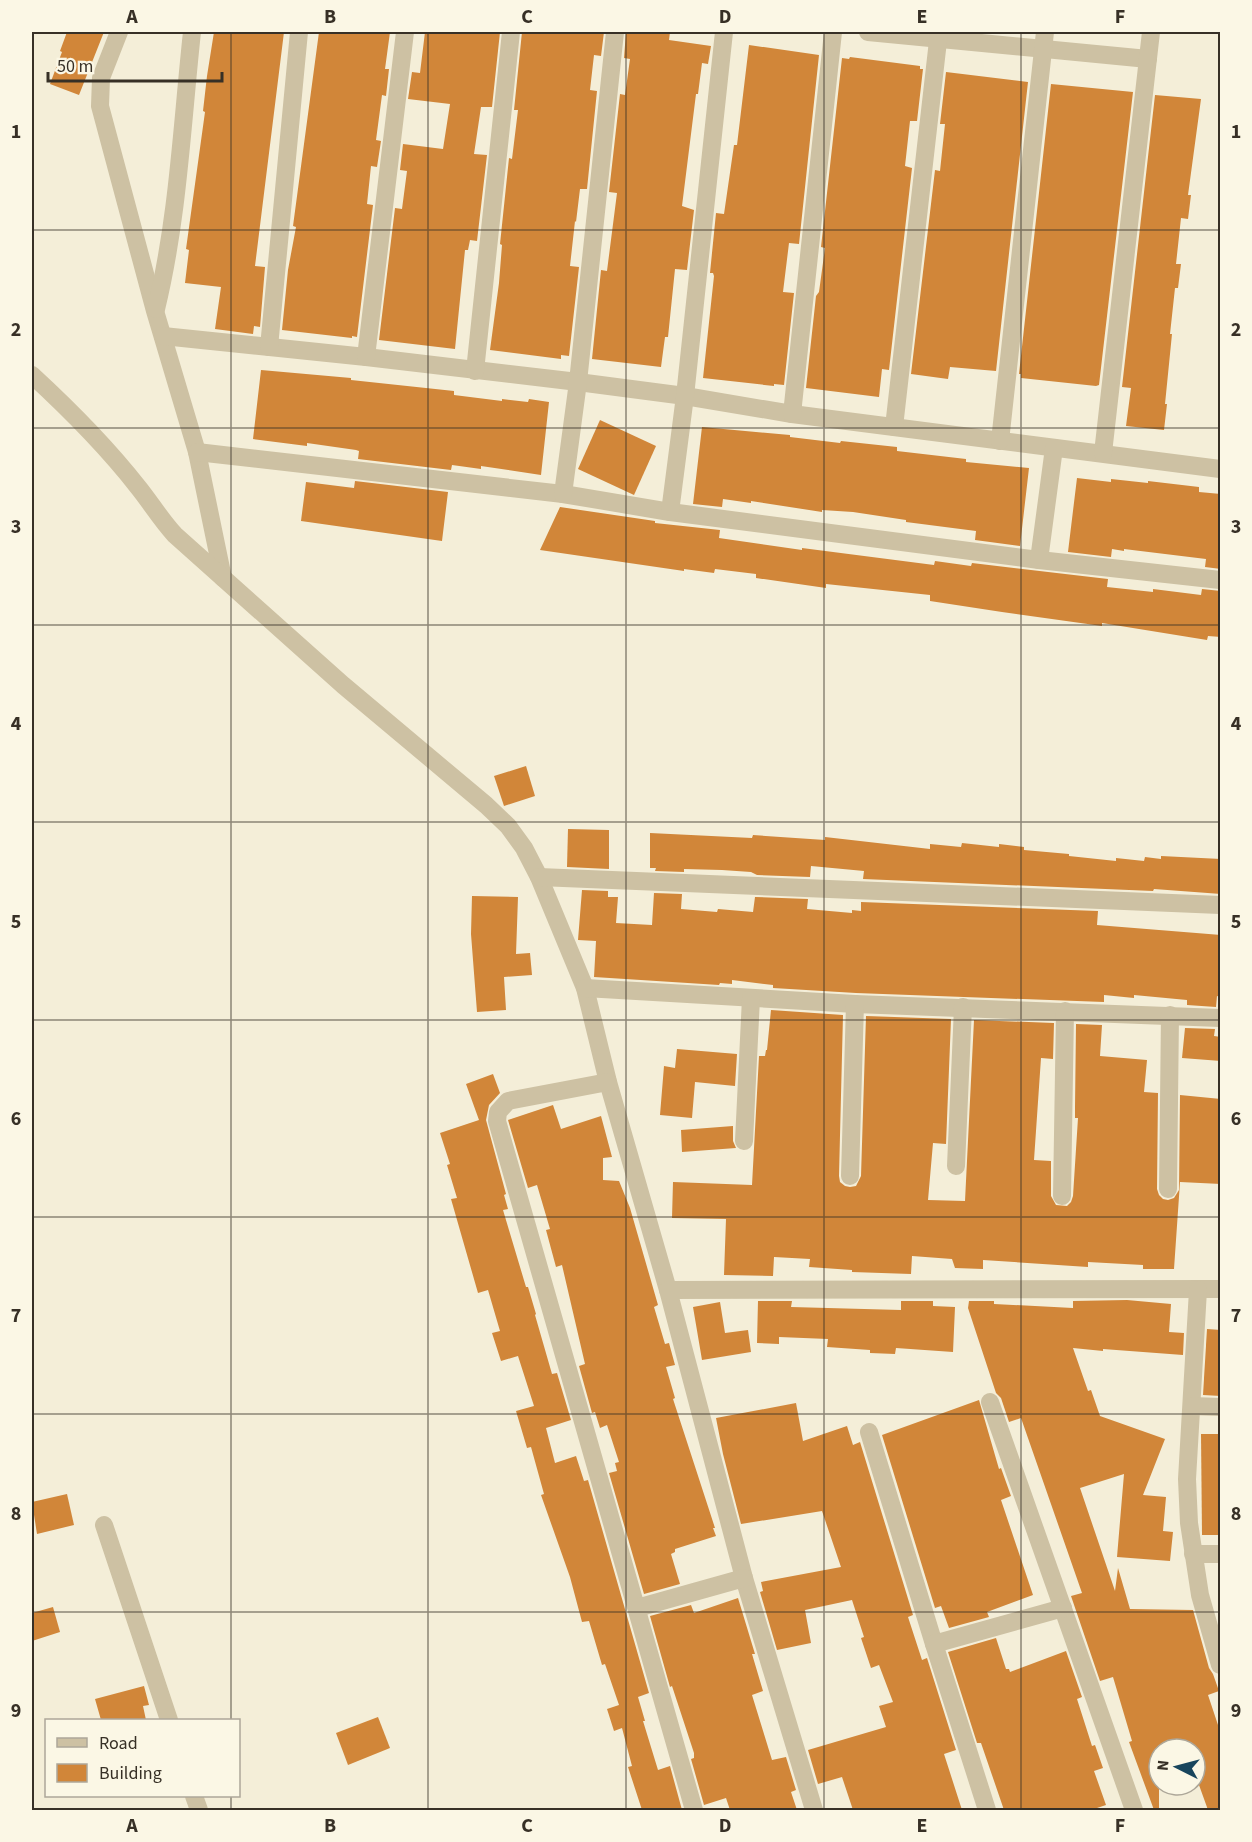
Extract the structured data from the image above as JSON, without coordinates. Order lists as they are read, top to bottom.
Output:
{
  "legend": ["Road", "Building"],
  "scale_bar": "50 m",
  "north": "left",
  "grid": {
    "columns": [
      "A",
      "B",
      "C",
      "D",
      "E",
      "F"
    ],
    "rows": [
      "1",
      "2",
      "3",
      "4",
      "5",
      "6",
      "7",
      "8",
      "9"
    ]
  }
}
